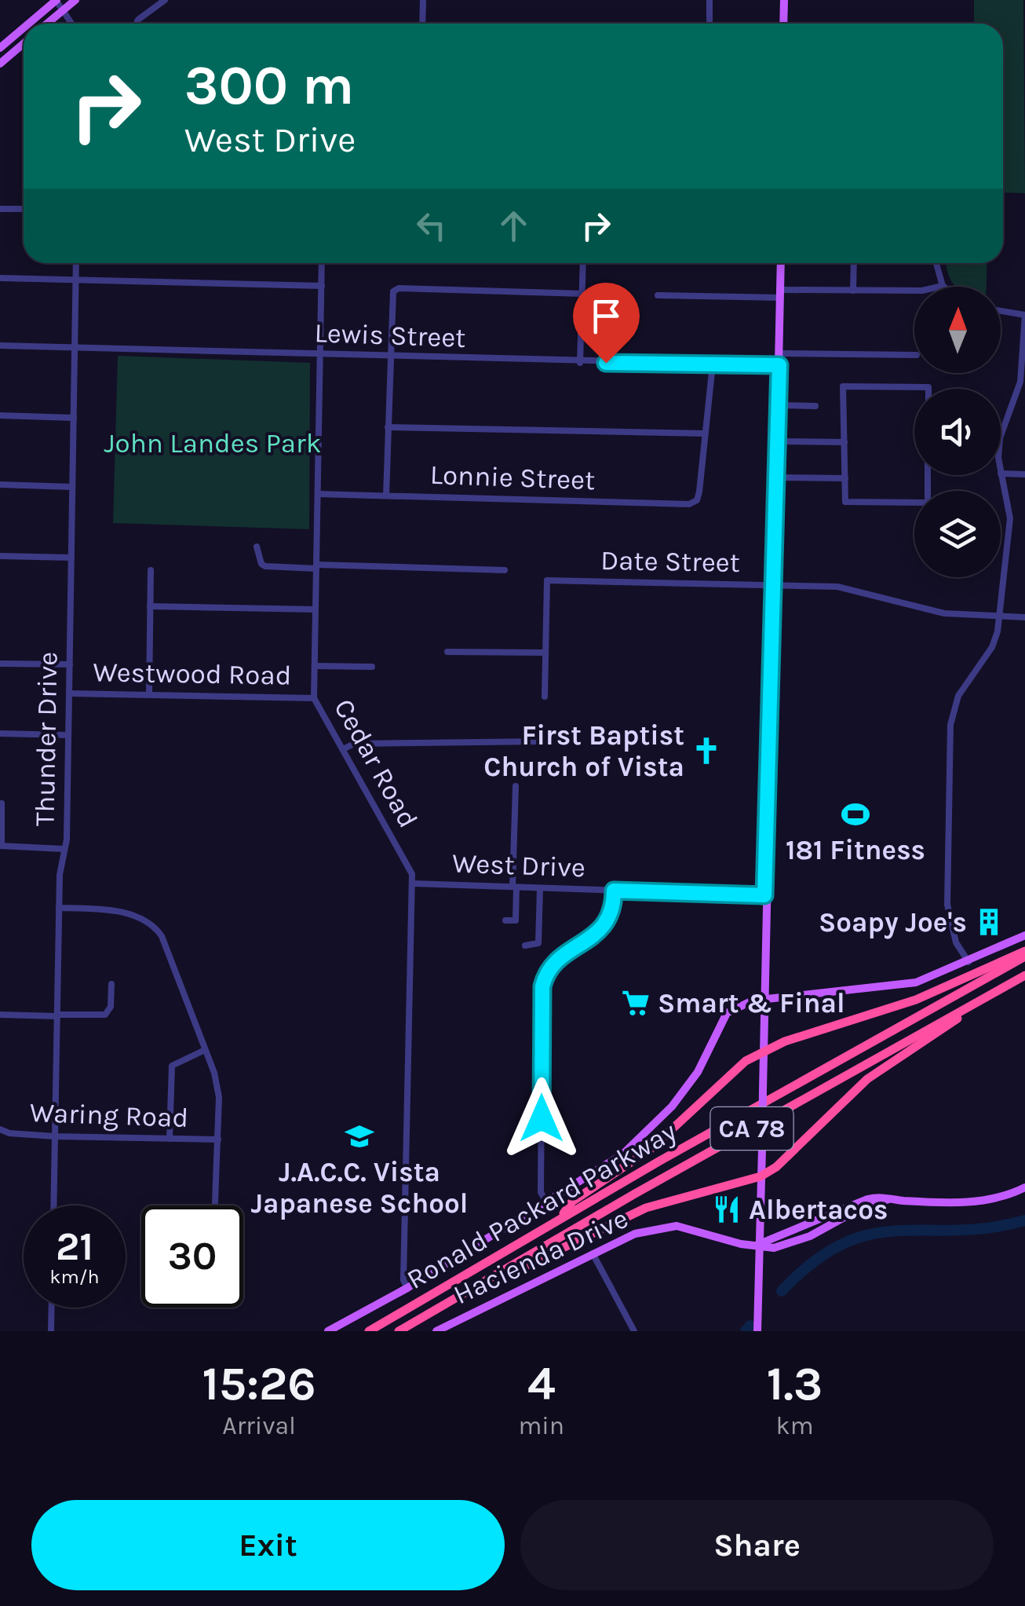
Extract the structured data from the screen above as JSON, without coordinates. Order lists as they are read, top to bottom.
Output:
{
  "streets": {
    "highway": ["CA 78", "Ronald Packard Parkway"],
    "main road": ["Hacienda Drive"],
    "street": [
      "Lewis Street",
      "Lonnie Street",
      "Date Street",
      "Westwood Road",
      "Thunder Drive",
      "Cedar Road",
      "West Drive",
      "Waring Road"
    ]
  },
  "crossings": [
    ["Lewis Street", "Thunder Drive"],
    ["Lewis Street", "Cedar Road"],
    ["Lonnie Street", "Cedar Road"],
    ["Westwood Road", "Thunder Drive"],
    ["Westwood Road", "Cedar Road"],
    ["Thunder Drive", "Waring Road"],
    ["Cedar Road", "West Drive"]
  ],
  "parks": ["John Landes Park"],
  "places": {
    "church": ["First Baptist Church of Vista"],
    "sports": ["181 Fitness"],
    "building": ["Soapy Joe's"],
    "supermarket": ["Smart & Final"],
    "school or university": ["J.A.C.C. Vista Japanese School"],
    "restaurant": ["Albertacos"]
  },
  "north": "top",
  "page": {
    "turn": ["300 m", "West Drive"],
    "speed": "21 km/h",
    "limit": "30",
    "eta": [
      "15:26",
      "Arrival",
      "4",
      "min",
      "1.3",
      "km"
    ],
    "buttons": ["Exit", "Share"]
  }
}
